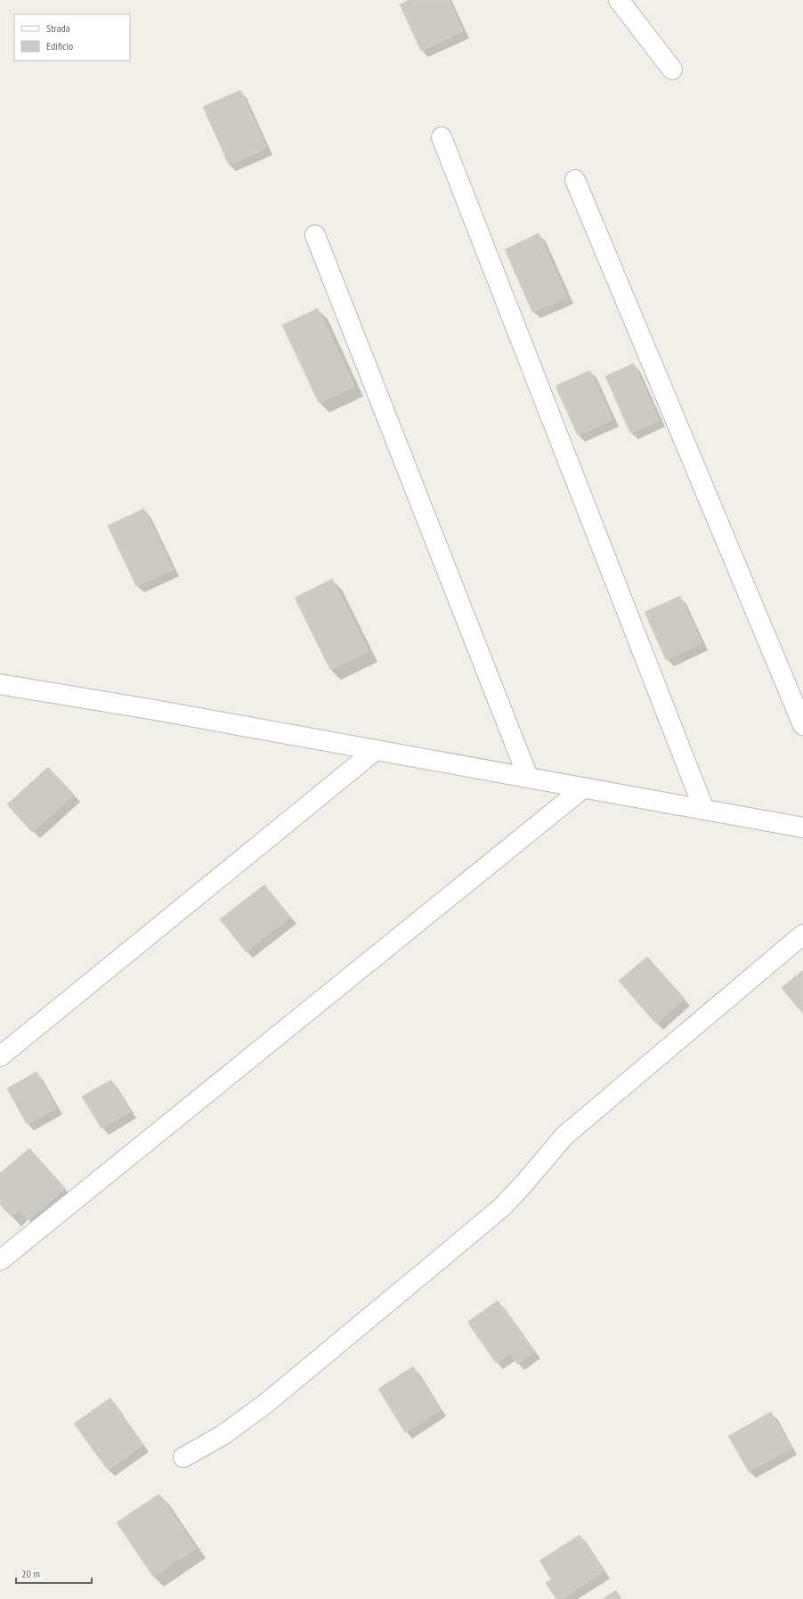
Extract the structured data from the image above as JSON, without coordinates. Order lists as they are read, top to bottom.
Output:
{
  "legend": ["Strada", "Edificio"],
  "scale_bar": "20 m"
}
